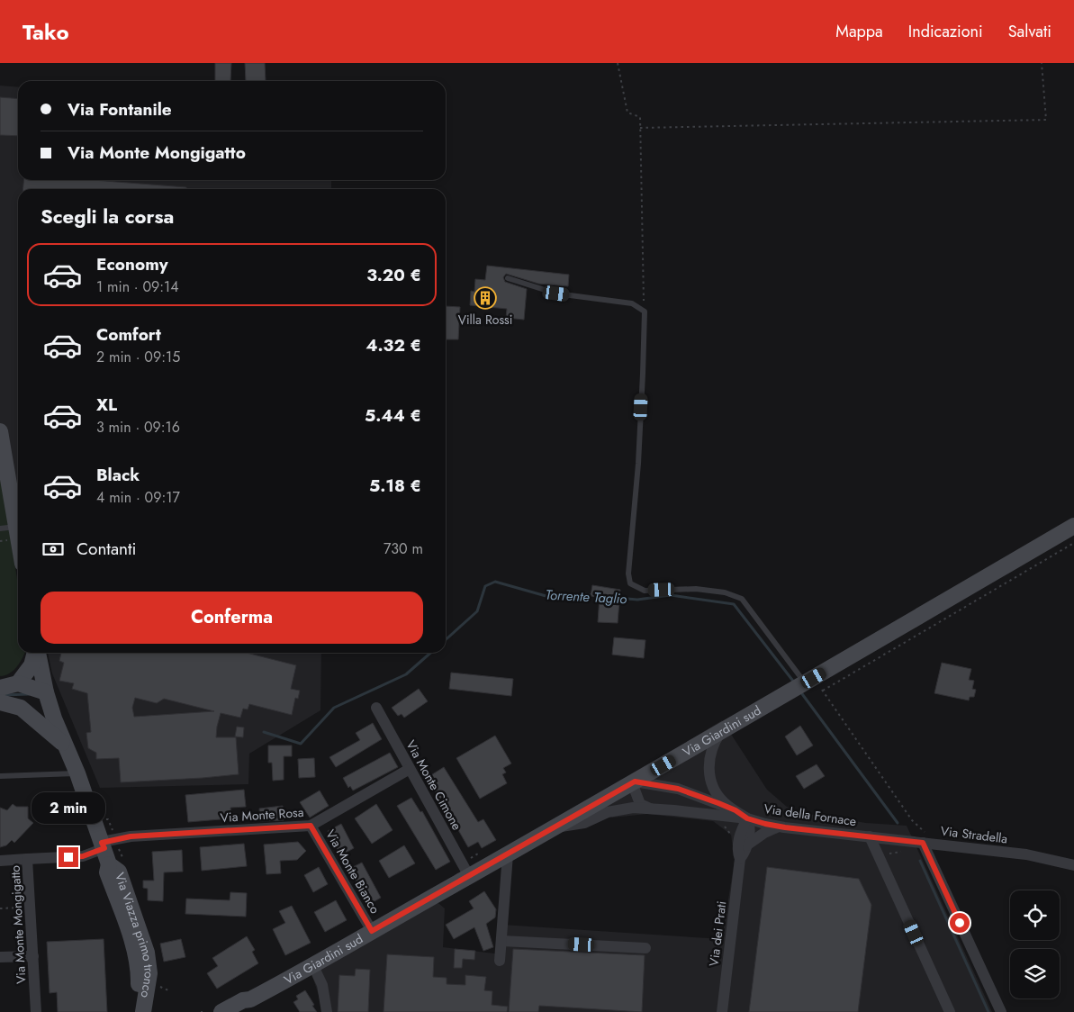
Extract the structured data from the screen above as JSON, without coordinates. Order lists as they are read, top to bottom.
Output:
{
  "streets": {
    "main road": ["Via Giardini sud", "Via Viazza primo tronco"],
    "street": [
      "Via Monte Cimone",
      "Via Monte Rosa",
      "Via della Fornace",
      "Via Stradella",
      "Via Monte Bianco",
      "Via Monte Mongigatto",
      "Via dei Prati"
    ]
  },
  "crossings": [
    ["Via Giardini sud", "Via Monte Cimone"],
    ["Via Giardini sud", "Via Monte Bianco"],
    ["Via Monte Cimone", "Via Monte Rosa"],
    ["Via Monte Rosa", "Via Monte Bianco"],
    ["Via Monte Rosa", "Via Monte Mongigatto"],
    ["Via Monte Rosa", "Via Viazza primo tronco"],
    ["Via della Fornace", "Via Stradella"],
    ["Via della Fornace", "Via dei Prati"],
    ["Via Monte Mongigatto", "Via Viazza primo tronco"]
  ],
  "water": ["Torrente Taglio"],
  "places": {
    "building": ["Villa Rossi"]
  },
  "page": {
    "header": "Tako",
    "nav": ["Mappa", "Indicazioni", "Salvati"],
    "banner": ["Via Fontanile", "Via Monte Mongigatto"],
    "heading": "Scegli la corsa",
    "list": [
      {
        "name": "Economy",
        "note": "1 min · 09:14",
        "value": "3.20 €"
      },
      {
        "name": "Comfort",
        "note": "2 min · 09:15",
        "value": "4.32 €"
      },
      {
        "name": "XL",
        "note": "3 min · 09:16",
        "value": "5.44 €"
      },
      {
        "name": "Black",
        "note": "4 min · 09:17",
        "value": "5.18 €"
      }
    ],
    "pay": ["Contanti", "730 m"],
    "buttons": "Conferma",
    "bubble": "2 min"
  }
}
